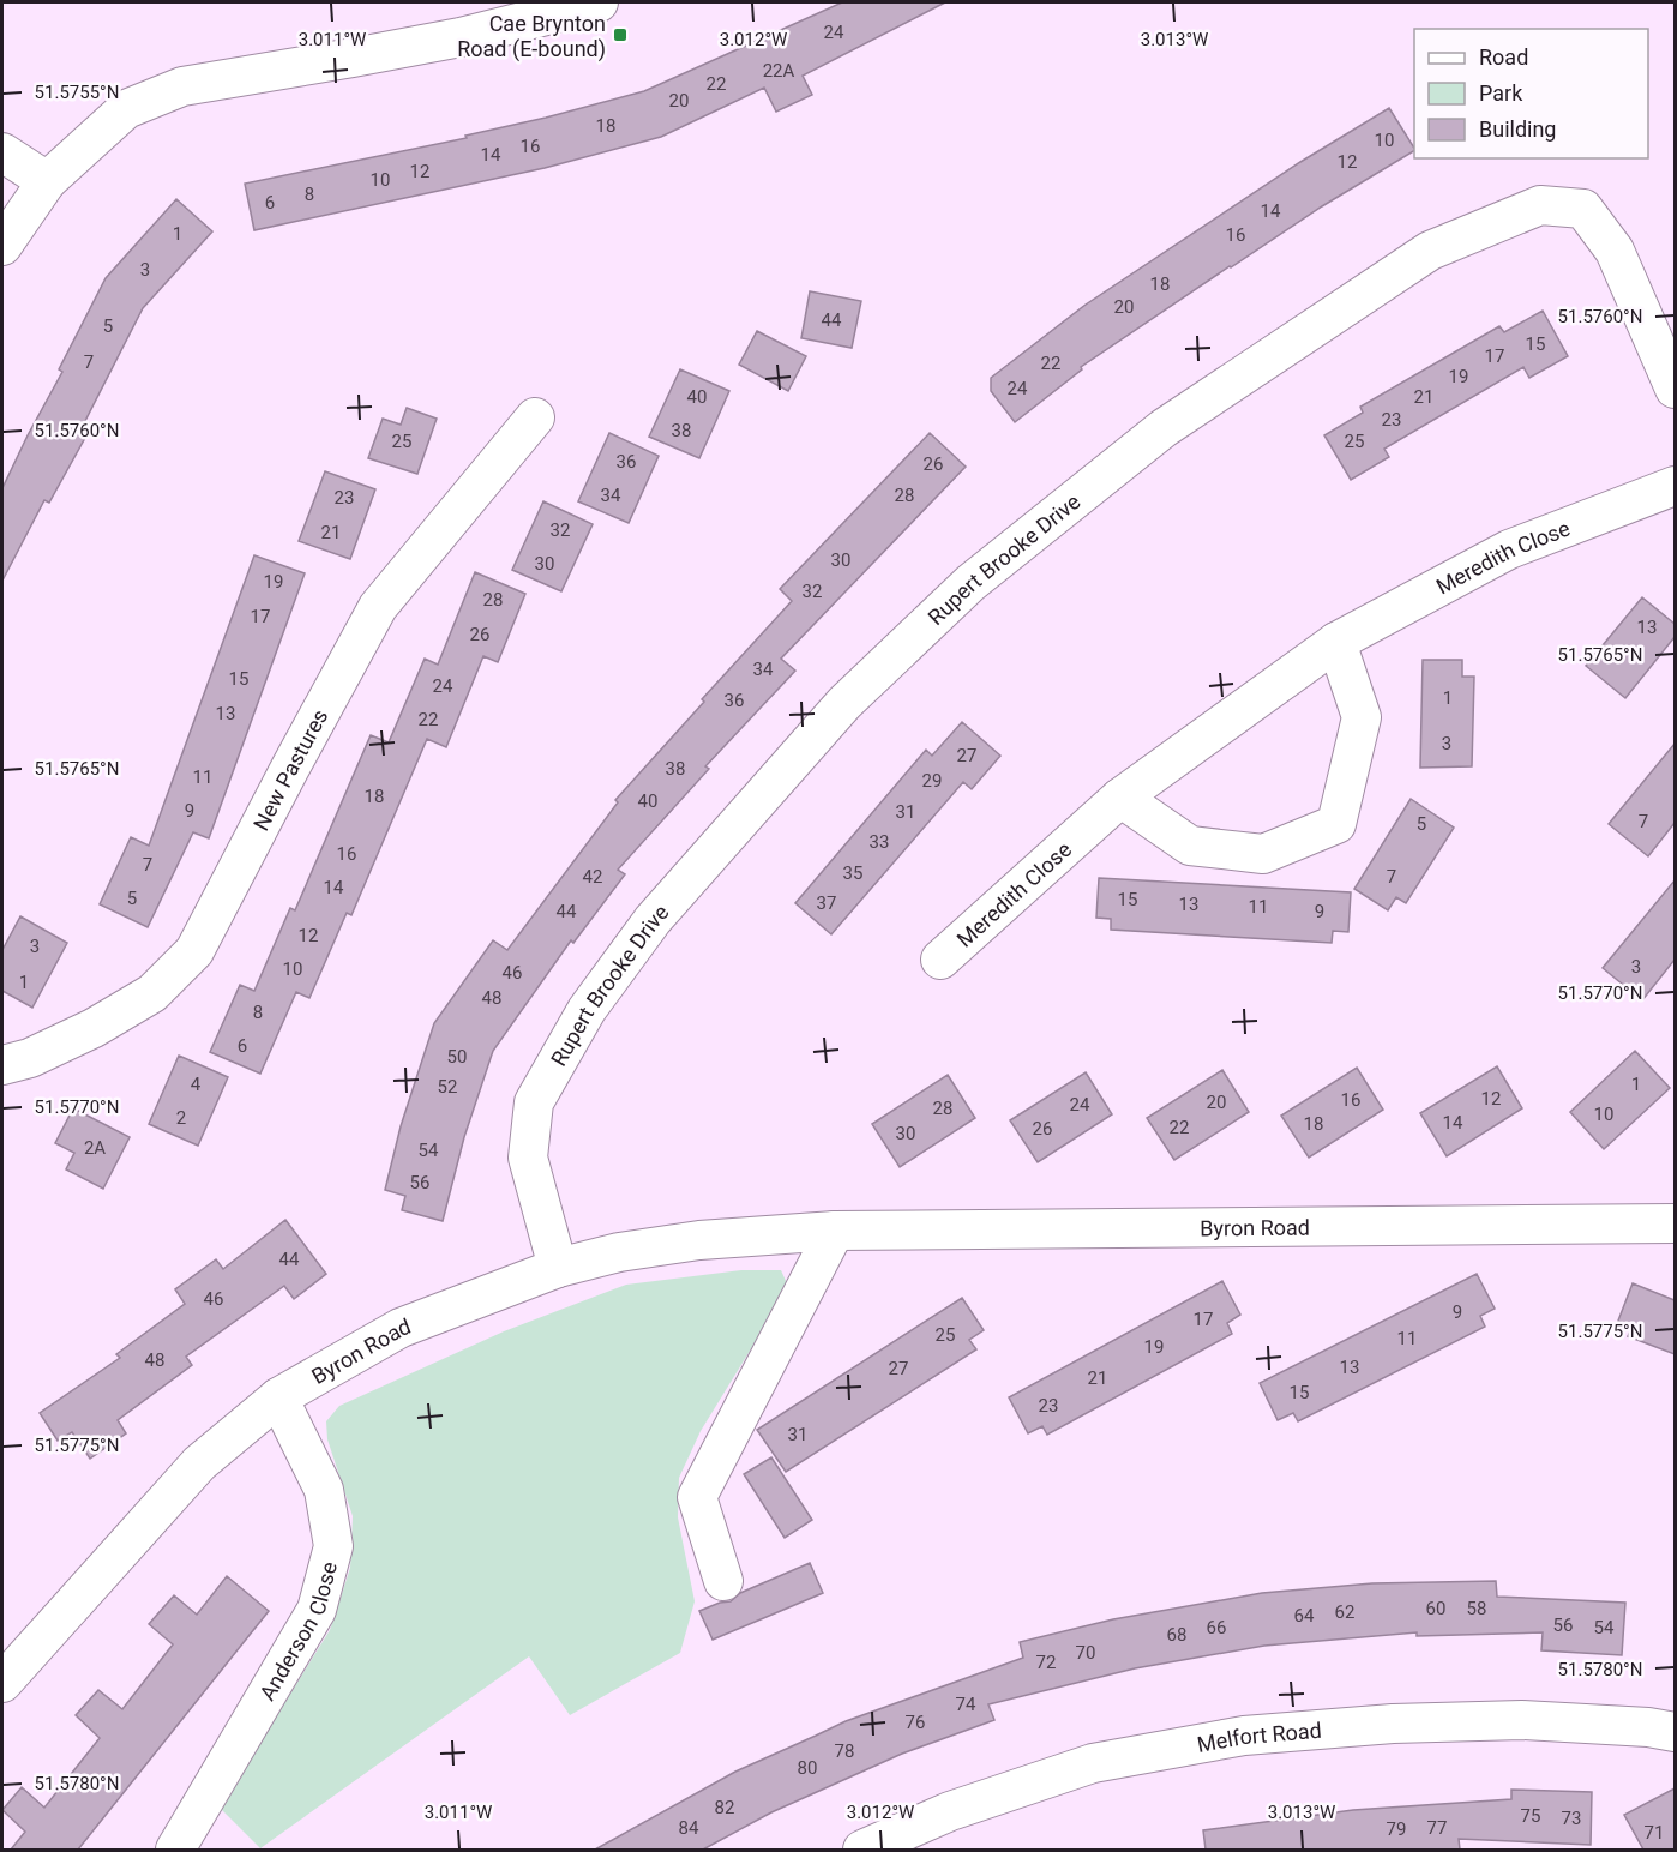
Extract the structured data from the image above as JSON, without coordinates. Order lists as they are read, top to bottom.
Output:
{
  "streets": {
    "street": [
      "Meredith Close",
      "Rupert Brooke Drive",
      "New Pastures",
      "Byron Road",
      "Anderson Close",
      "Melfort Road"
    ]
  },
  "crossings": [
    ["Rupert Brooke Drive", "Byron Road"],
    ["Byron Road", "Anderson Close"]
  ],
  "places": {
    "transit": ["Cae Brynton Road (E-bound)"]
  },
  "house_numbers": [
    "24",
    "22A",
    "22",
    "20",
    "18",
    "10",
    "16",
    "14",
    "12",
    "12",
    "10",
    "8",
    "6",
    "14",
    "1",
    "16",
    "3",
    "18",
    "20",
    "44",
    "5",
    "15",
    "17",
    "7",
    "22",
    "19",
    "24",
    "40",
    "21",
    "23",
    "38",
    "25",
    "25",
    "36",
    "26",
    "34",
    "28",
    "23",
    "32",
    "21",
    "30",
    "30",
    "19",
    "32",
    "28",
    "17",
    "13",
    "26",
    "34",
    "15",
    "24",
    "1",
    "36",
    "13",
    "22",
    "3",
    "27",
    "38",
    "11",
    "29",
    "18",
    "40",
    "9",
    "31",
    "7",
    "5",
    "33",
    "16",
    "7",
    "35",
    "42",
    "7",
    "14",
    "5",
    "15",
    "37",
    "13",
    "11",
    "44",
    "9",
    "12",
    "3",
    "3",
    "10",
    "46",
    "1",
    "48",
    "8",
    "6",
    "50",
    "4",
    "1",
    "52",
    "12",
    "16",
    "20",
    "24",
    "28",
    "10",
    "2",
    "14",
    "18",
    "22",
    "26",
    "30",
    "2A",
    "54",
    "56",
    "44",
    "46",
    "9",
    "17",
    "25",
    "11",
    "19",
    "48",
    "13",
    "27",
    "21",
    "15",
    "23",
    "31",
    "60",
    "58",
    "62",
    "64",
    "56",
    "66",
    "54",
    "68",
    "70",
    "72",
    "74",
    "76",
    "78",
    "80",
    "82",
    "75",
    "73",
    "84",
    "77",
    "79",
    "71"
  ],
  "legend": ["Road", "Park", "Building"],
  "coordinates": [
    "3.011°W",
    "3.012°W",
    "3.013°W",
    "51.5755°N",
    "51.5760°N",
    "51.5765°N",
    "51.5770°N",
    "51.5775°N",
    "51.5780°N"
  ]
}
